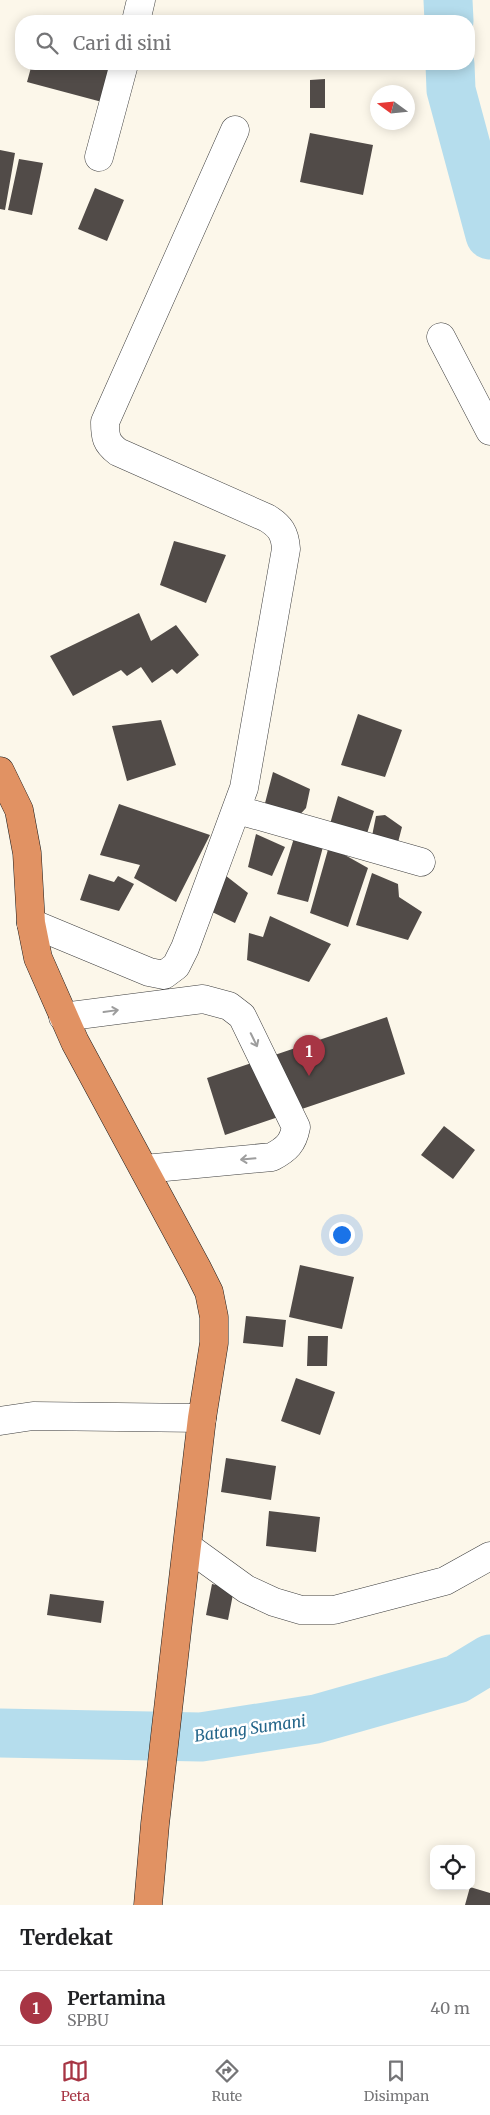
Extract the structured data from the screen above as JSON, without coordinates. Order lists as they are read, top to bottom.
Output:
{
  "water": ["Batang Sumani"],
  "north": "left",
  "page": {
    "search": "Cari di sini",
    "pins": "1",
    "heading": "Terdekat",
    "list": [
      {
        "mark": "1",
        "name": "Pertamina",
        "note": "SPBU",
        "value": "40 m"
      }
    ],
    "nav": ["Peta", "Rute", "Disimpan"]
  }
}
